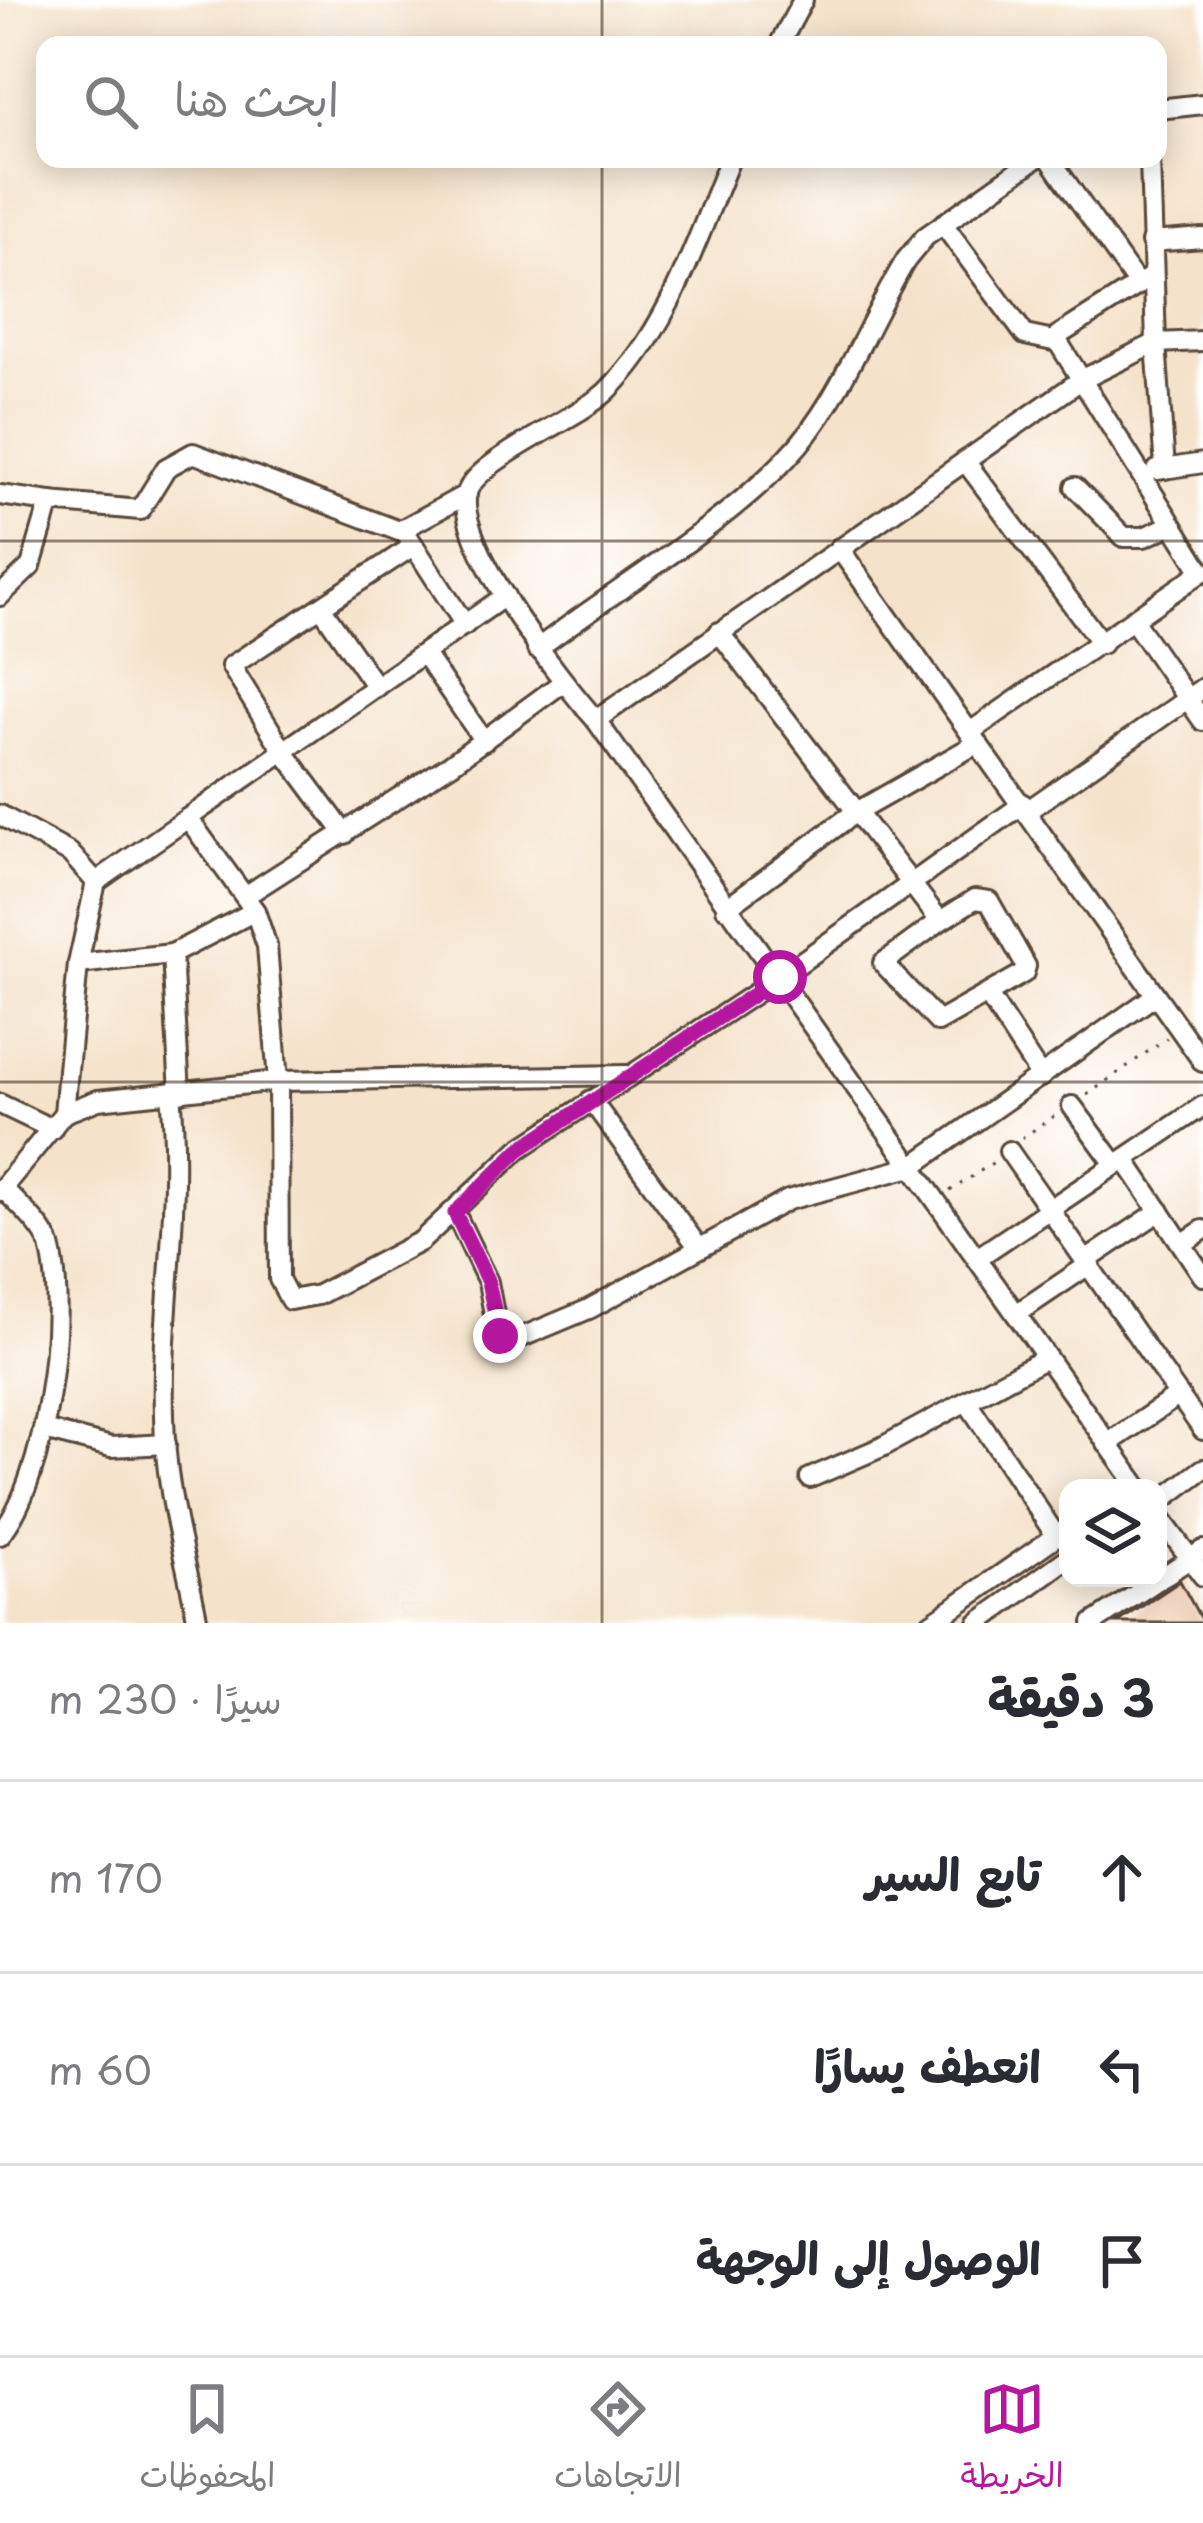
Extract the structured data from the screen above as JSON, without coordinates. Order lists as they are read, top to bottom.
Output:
{
  "page": {
    "search": "ابحث هنا",
    "heading": ["3 دقيقة", "سيرًا · 230 m"],
    "list": [
      ["تابع السير", "170 m"],
      ["انعطف يسارًا", "60 m"],
      "الوصول إلى الوجهة"
    ],
    "nav": ["الخريطة", "الاتجاهات", "المحفوظات"]
  }
}
